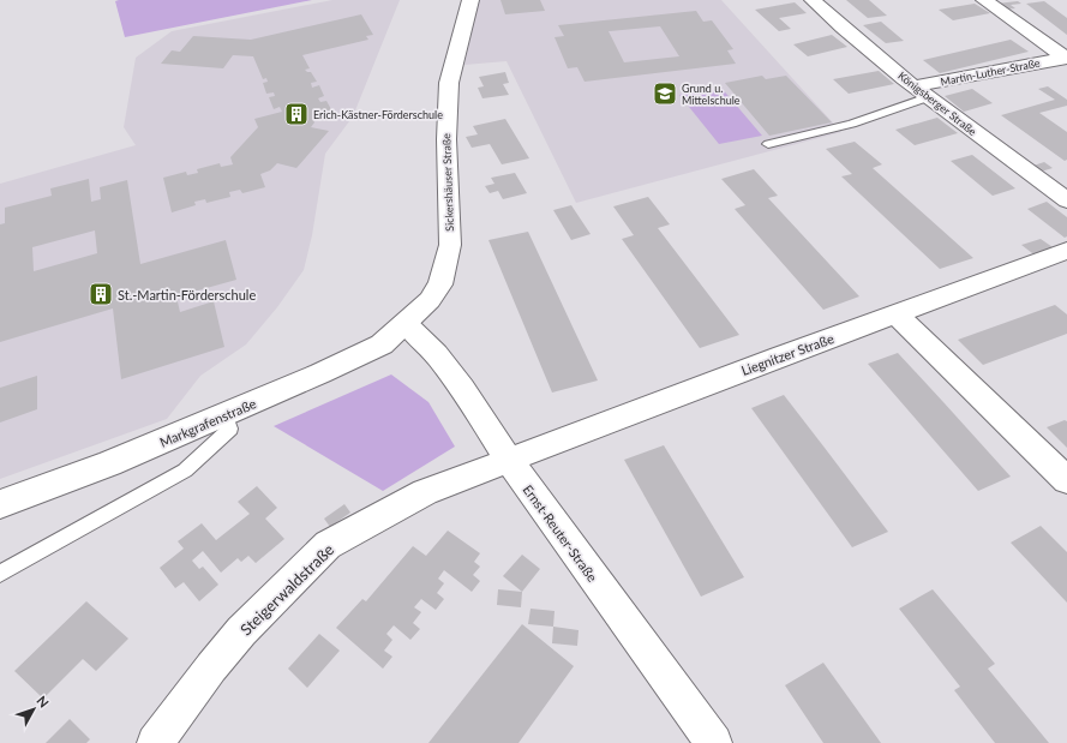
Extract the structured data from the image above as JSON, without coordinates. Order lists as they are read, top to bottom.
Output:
{
  "streets": {
    "street": [
      "Martin-Luther-Straße",
      "Königsberger Straße",
      "Sickershäuser Straße",
      "Liegnitzer Straße",
      "Markgrafenstraße",
      "Ernst-Reuter-Straße",
      "Steigerwaldstraße"
    ]
  },
  "crossings": [
    ["Martin-Luther-Straße", "Königsberger Straße"],
    ["Sickershäuser Straße", "Markgrafenstraße"],
    ["Sickershäuser Straße", "Ernst-Reuter-Straße"],
    ["Liegnitzer Straße", "Ernst-Reuter-Straße"],
    ["Liegnitzer Straße", "Steigerwaldstraße"],
    ["Markgrafenstraße", "Ernst-Reuter-Straße"],
    ["Ernst-Reuter-Straße", "Steigerwaldstraße"]
  ],
  "places": {
    "school or university": ["Grund u. Mittelschule"],
    "building": ["Erich-Kästner-Förderschule", "St.-Martin-Förderschule"]
  },
  "north": "top right"
}
